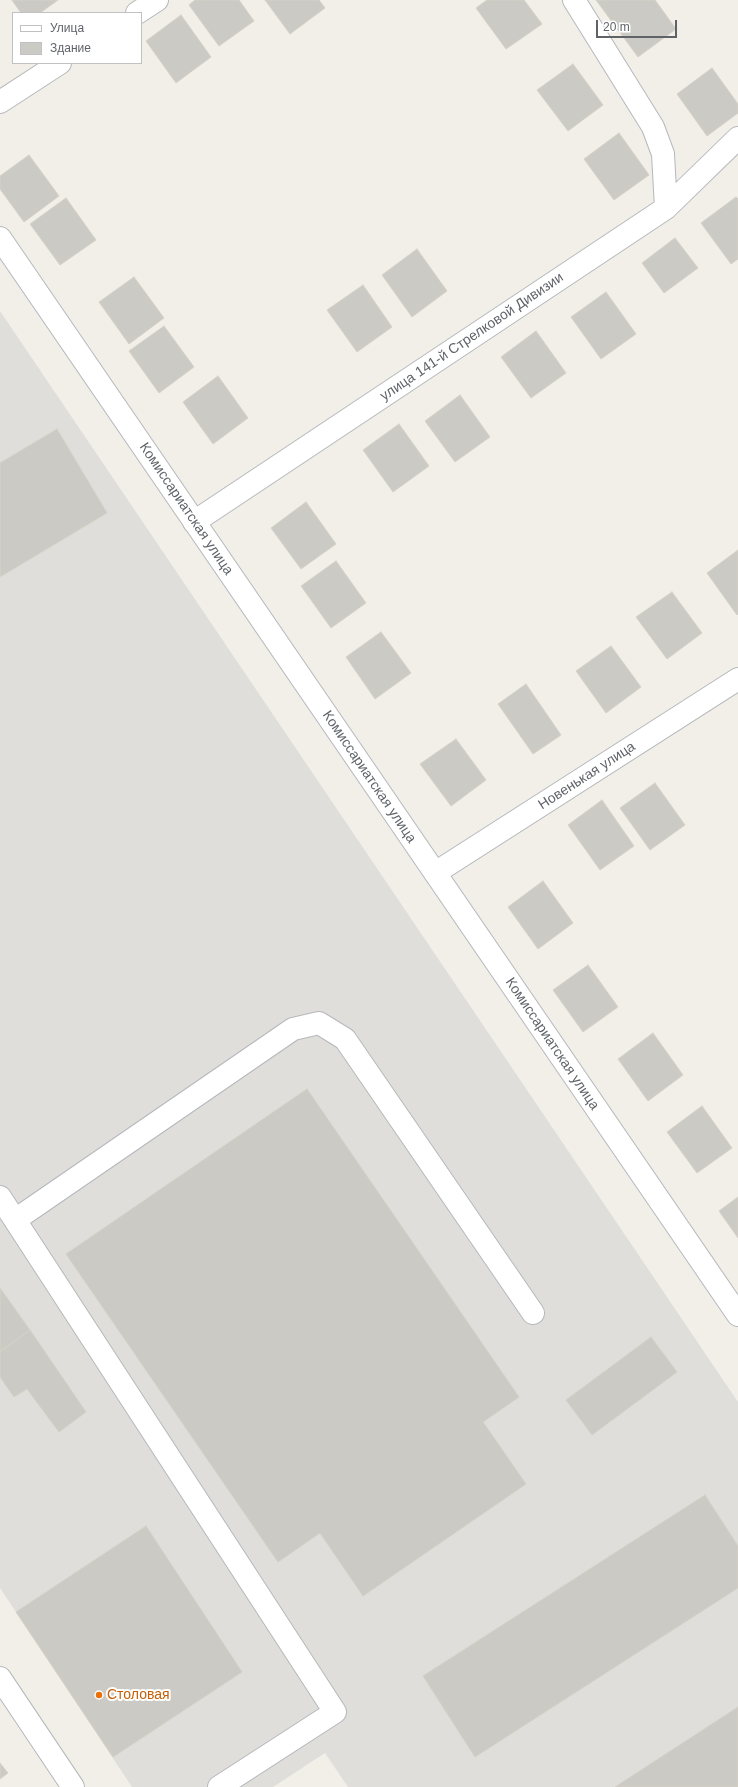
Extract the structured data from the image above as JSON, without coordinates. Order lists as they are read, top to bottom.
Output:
{
  "streets": {
    "street": ["улица 141-й Стрелковой Дивизии", "Комиссариатская улица", "Новенькая улица"]
  },
  "crossings": [
    ["улица 141-й Стрелковой Дивизии", "Комиссариатская улица"],
    ["Комиссариатская улица", "Новенькая улица"]
  ],
  "places": ["Столовая"],
  "legend": ["Улица", "Здание"],
  "scale_bar": "20 m"
}
